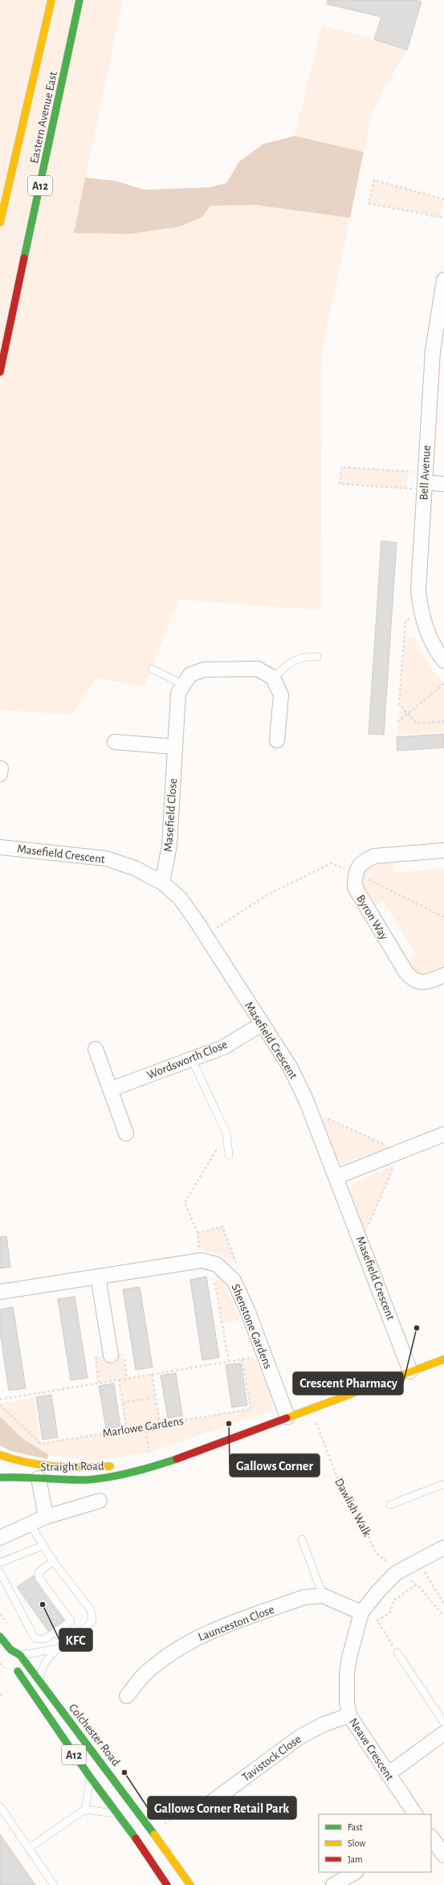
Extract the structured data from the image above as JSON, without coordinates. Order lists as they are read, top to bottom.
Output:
{
  "streets": {
    "main road": [
      "Eastern Avenue East",
      "A12",
      "Straight Road",
      "Colchester Road"
    ],
    "street": [
      "Bell Avenue",
      "Masefield Close",
      "Masefield Crescent",
      "Byron Way",
      "Wordsworth Close",
      "Shenstone Gardens",
      "Launceston Close",
      "Neave Crescent",
      "Tavistock Close"
    ],
    "path": ["Marlowe Gardens", "Dawlish Walk"]
  },
  "crossings": [
    ["A12", "Colchester Road"],
    ["Masefield Close", "Masefield Crescent"],
    ["Masefield Crescent", "Wordsworth Close"],
    ["Masefield Crescent", "Straight Road"],
    ["Shenstone Gardens", "Straight Road"],
    ["Straight Road", "Dawlish Walk"],
    ["Dawlish Walk", "Neave Crescent"],
    ["Launceston Close", "Neave Crescent"],
    ["Neave Crescent", "Tavistock Close"]
  ],
  "places": [
    "Crescent Pharmacy",
    "Gallows Corner",
    "KFC",
    "Gallows Corner Retail Park"
  ],
  "legend": ["Fast", "Slow", "Jam"]
}
